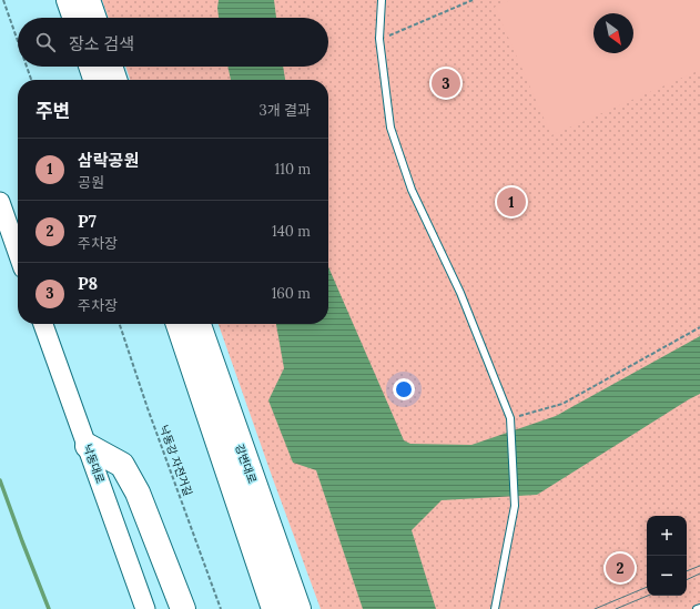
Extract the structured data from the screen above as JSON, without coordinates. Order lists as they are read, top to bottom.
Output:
{
  "streets": {
    "highway": ["강변대로"],
    "main road": ["낙동대로"],
    "path": ["낙동강 자전거길"]
  },
  "north": "bottom right",
  "page": {
    "search": "장소 검색",
    "pins": ["3", "1", "2"],
    "heading": ["주변", "3개 결과"],
    "list": [
      {
        "mark": "1",
        "name": "삼락공원",
        "note": "공원",
        "value": "110 m"
      },
      {
        "mark": "2",
        "name": "P7",
        "note": "주차장",
        "value": "140 m"
      },
      {
        "mark": "3",
        "name": "P8",
        "note": "주차장",
        "value": "160 m"
      }
    ],
    "map_buttons": ["+", "−"]
  }
}
